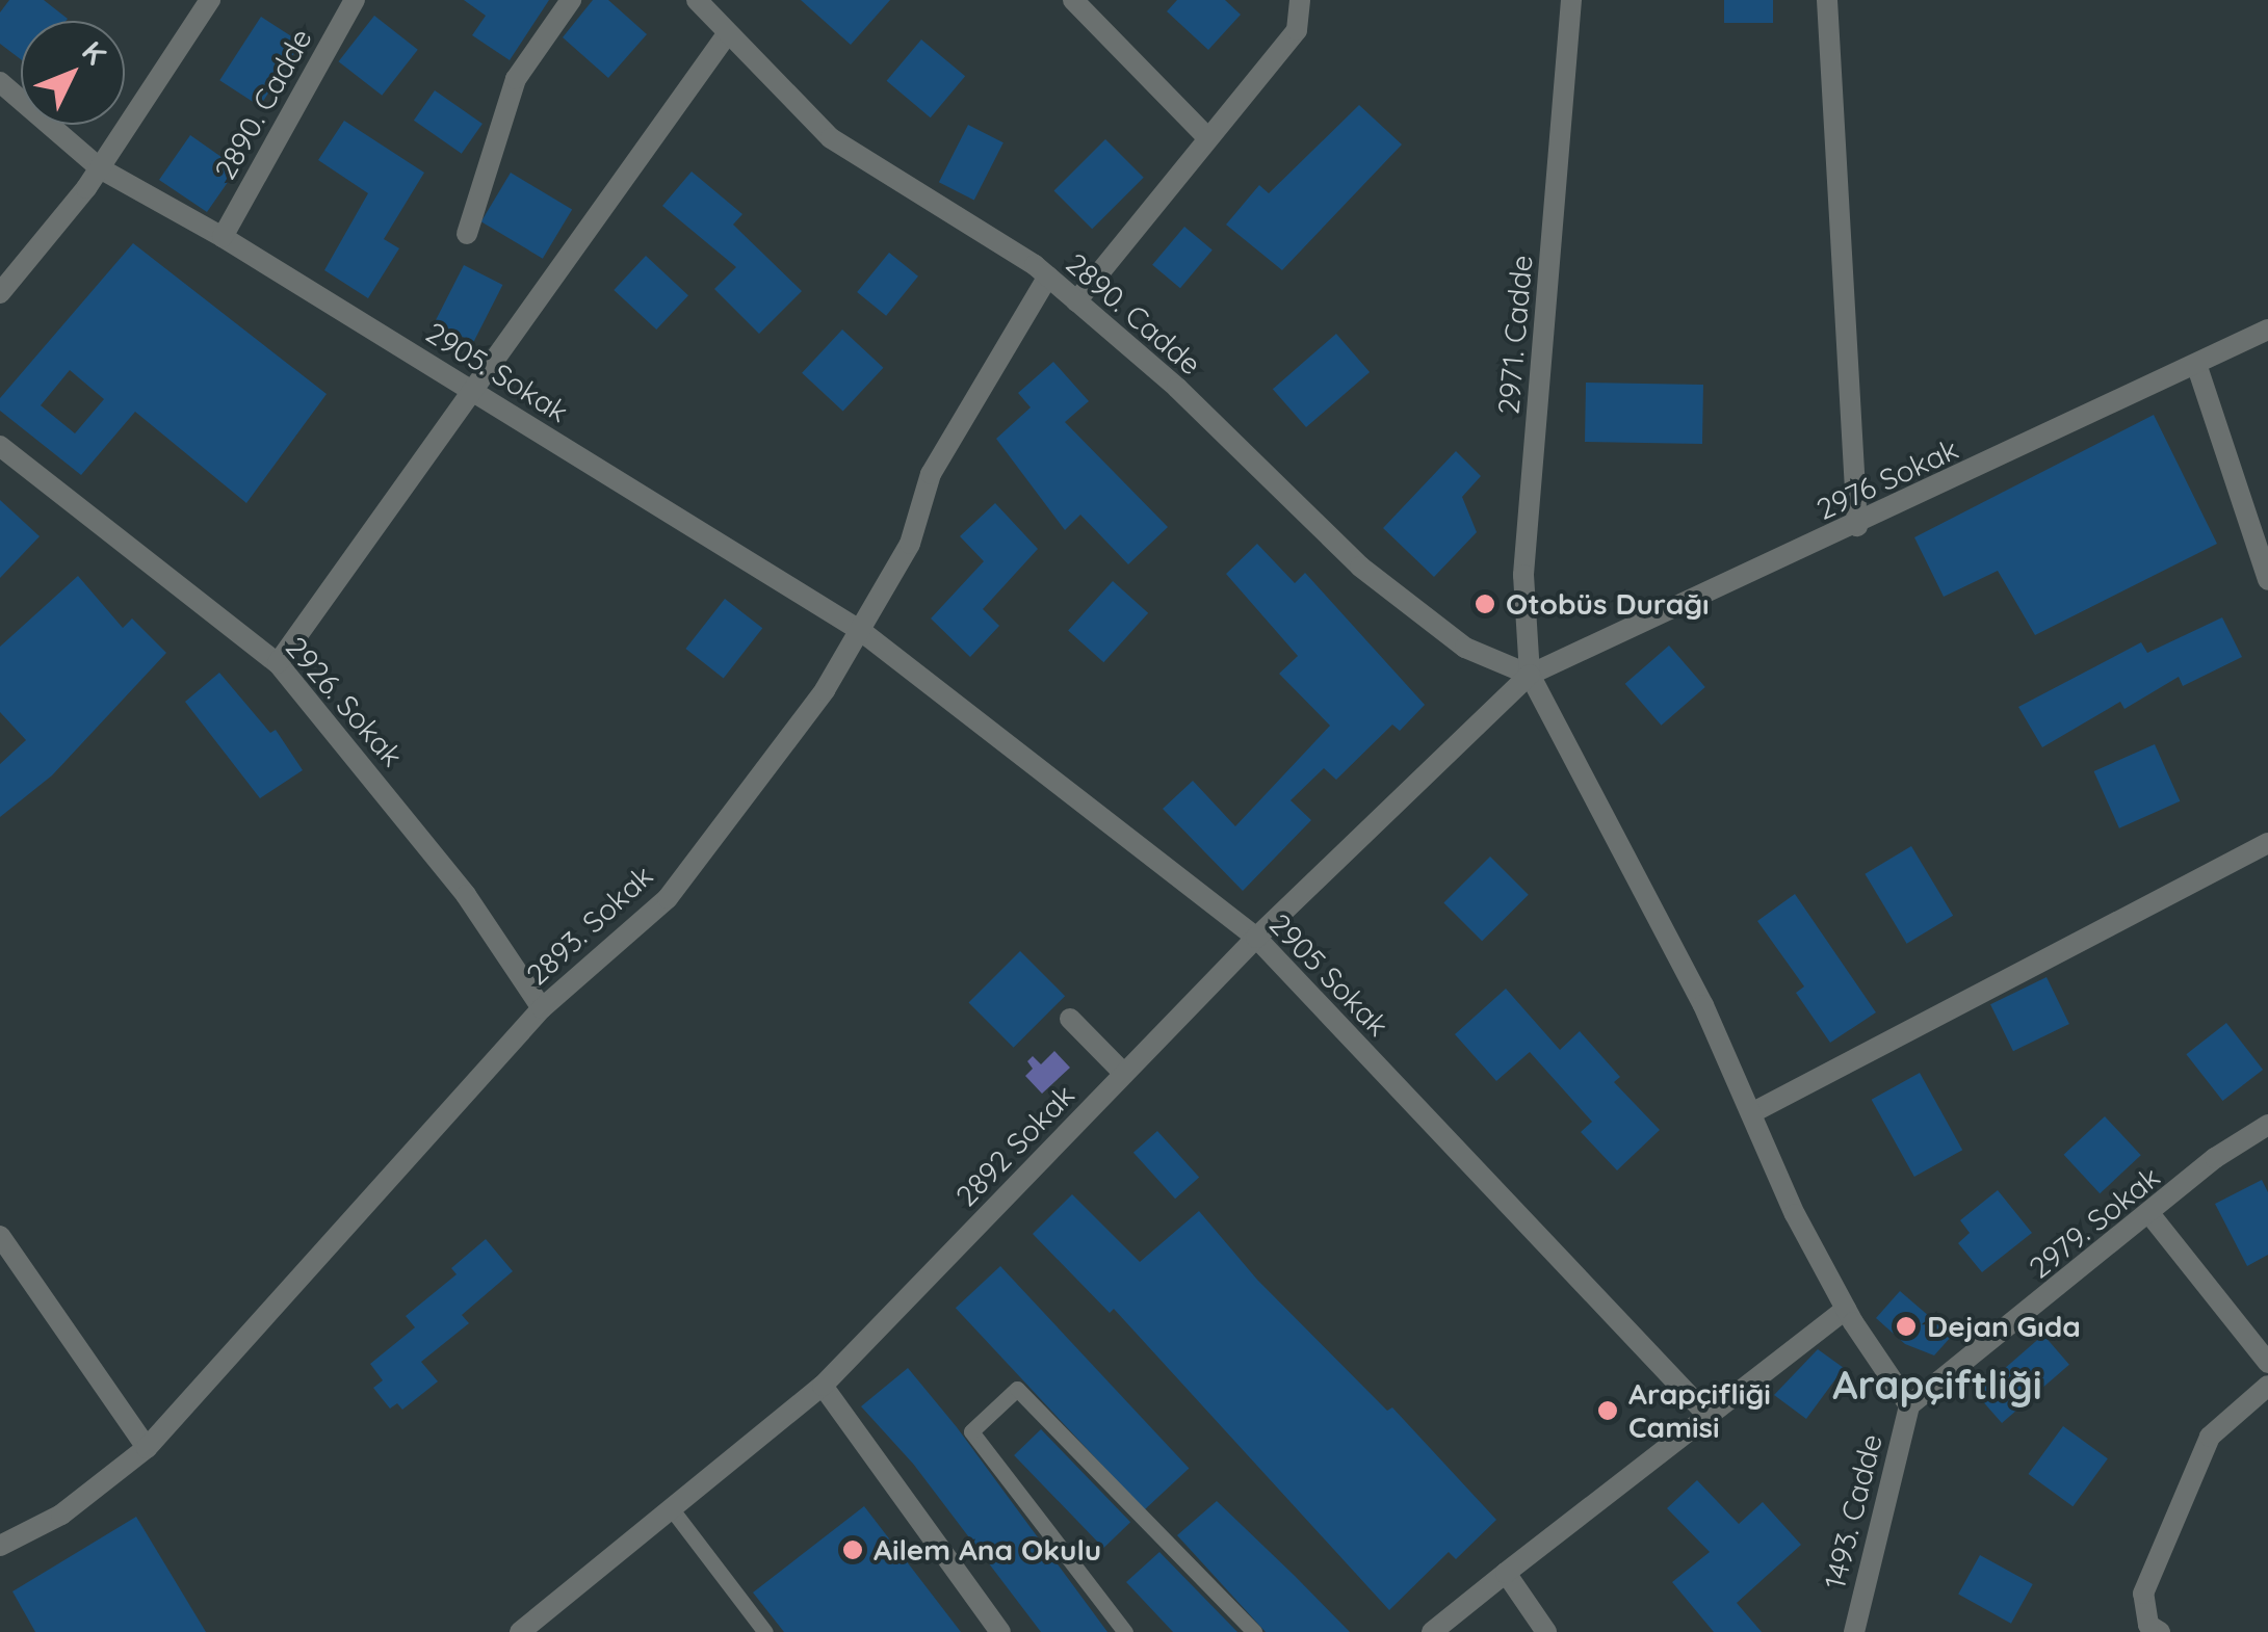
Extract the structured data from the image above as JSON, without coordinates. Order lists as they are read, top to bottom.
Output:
{
  "streets": {
    "street": [
      "2890. Cadde",
      "2971. Cadde",
      "2905. Sokak",
      "2976 Sokak",
      "2926. Sokak",
      "2893. Sokak",
      "2905 Sokak",
      "2892 Sokak",
      "2979. Sokak",
      "1493. Cadde"
    ]
  },
  "crossings": [
    ["2890. Cadde", "2971. Cadde"],
    ["2890. Cadde", "2905. Sokak"],
    ["2890. Cadde", "2976 Sokak"],
    ["2890. Cadde", "2893. Sokak"],
    ["2890. Cadde", "2892 Sokak"],
    ["2971. Cadde", "2976 Sokak"],
    ["2971. Cadde", "2892 Sokak"],
    ["2905. Sokak", "2893. Sokak"],
    ["2905. Sokak", "2905 Sokak"],
    ["2976 Sokak", "2892 Sokak"],
    ["2926. Sokak", "2893. Sokak"],
    ["2893. Sokak", "2905 Sokak"],
    ["2905 Sokak", "2892 Sokak"],
    ["2979. Sokak", "1493. Cadde"]
  ],
  "districts": ["Arapçiftliği"],
  "places": [
    "Otobüs Durağı",
    "Dejan Gıda",
    "Arapçifliği Camisi",
    "Ailem Ana Okulu"
  ],
  "north": "top right"
}
